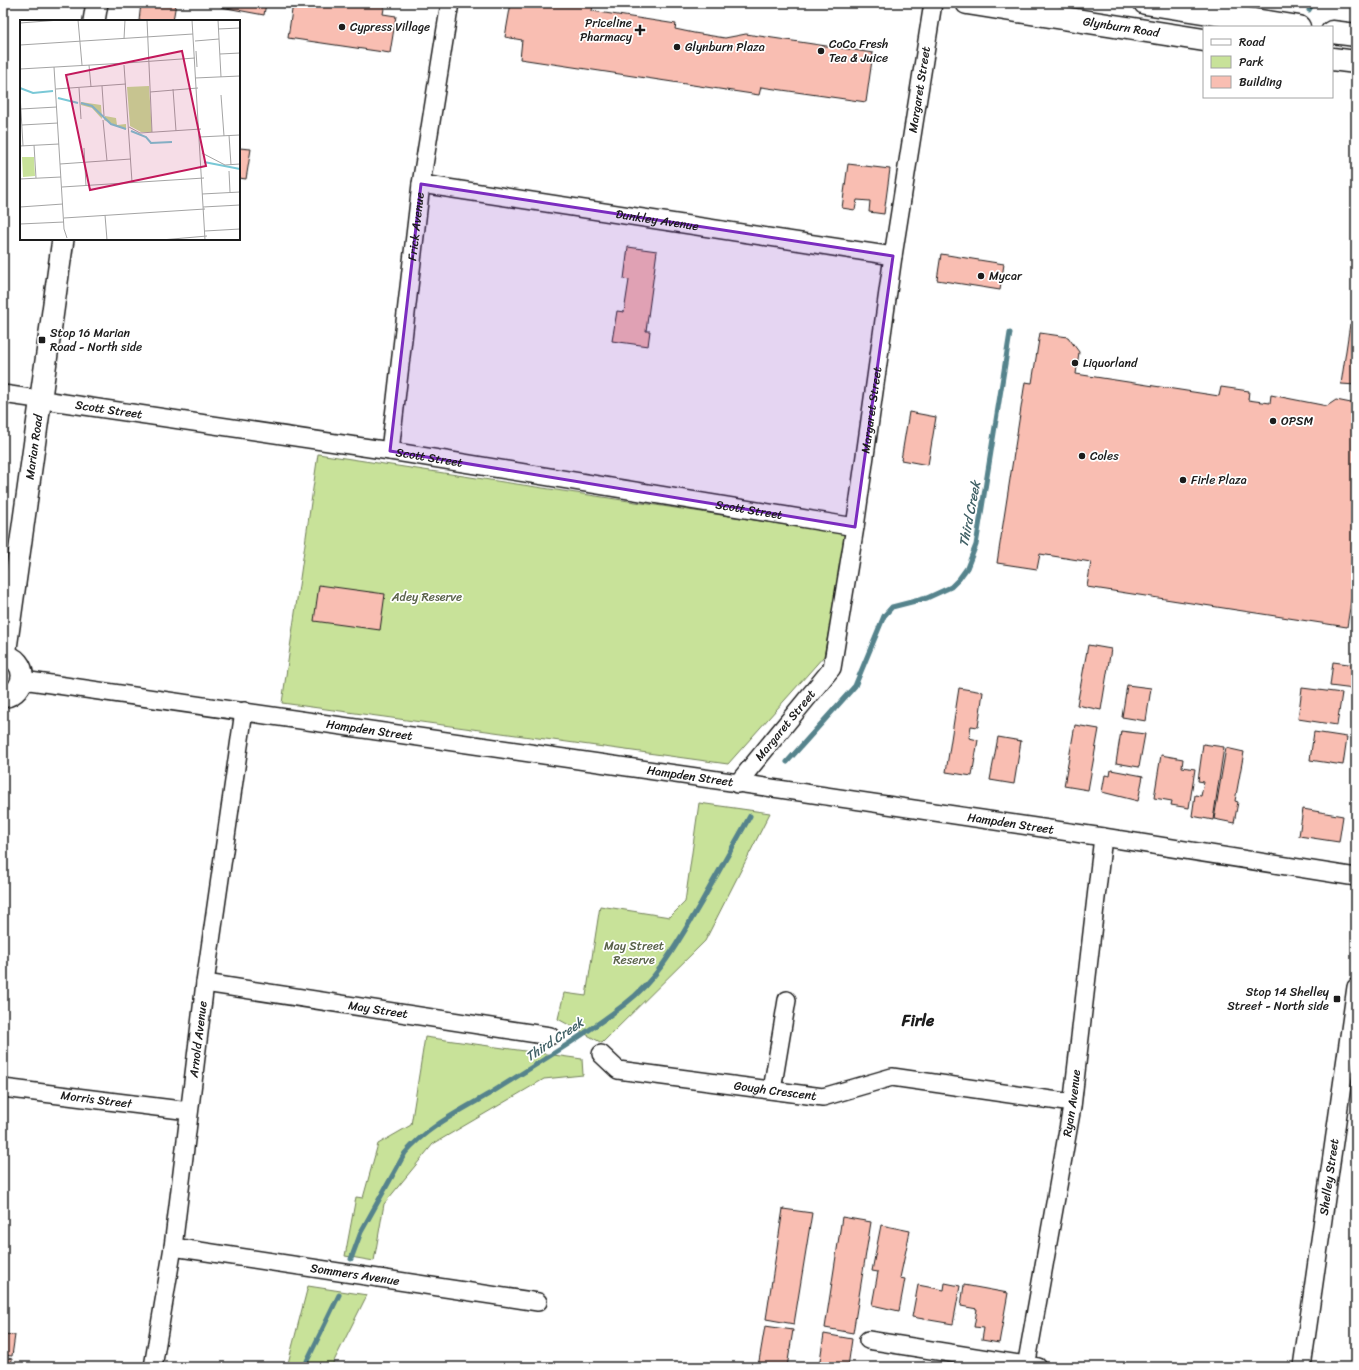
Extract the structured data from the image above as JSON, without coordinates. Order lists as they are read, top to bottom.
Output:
{
  "streets": {
    "main road": ["Glynburn Road"],
    "street": [
      "Margaret Street",
      "Dunkley Avenue",
      "Frick Avenue",
      "Scott Street",
      "Marian Road",
      "Hampden Street",
      "May Street",
      "Arnold Avenue",
      "Gough Crescent",
      "Morris Street",
      "Ryan Avenue",
      "Shelley Street",
      "Sommers Avenue"
    ]
  },
  "crossings": [
    ["Margaret Street", "Dunkley Avenue"],
    ["Margaret Street", "Scott Street"],
    ["Margaret Street", "Hampden Street"],
    ["Dunkley Avenue", "Frick Avenue"],
    ["Frick Avenue", "Scott Street"],
    ["Scott Street", "Marian Road"],
    ["Hampden Street", "Arnold Avenue"],
    ["Hampden Street", "Ryan Avenue"],
    ["May Street", "Arnold Avenue"],
    ["Arnold Avenue", "Morris Street"],
    ["Arnold Avenue", "Sommers Avenue"],
    ["Gough Crescent", "Ryan Avenue"]
  ],
  "districts": ["Firle"],
  "water": ["Third Creek"],
  "parks": ["Adey Reserve", "May Street Reserve"],
  "places": {
    "other": [
      "Cypress Village",
      "Glynburn Plaza",
      "CoCo Fresh Tea & Juice",
      "Mycar",
      "Liquorland",
      "OPSM",
      "Coles",
      "Firle Plaza"
    ],
    "health": ["Priceline Pharmacy"],
    "transit": ["Stop 16 Marian Road - North side", "Stop 14 Shelley Street - North side"]
  },
  "legend": ["Road", "Park", "Building"]
}
